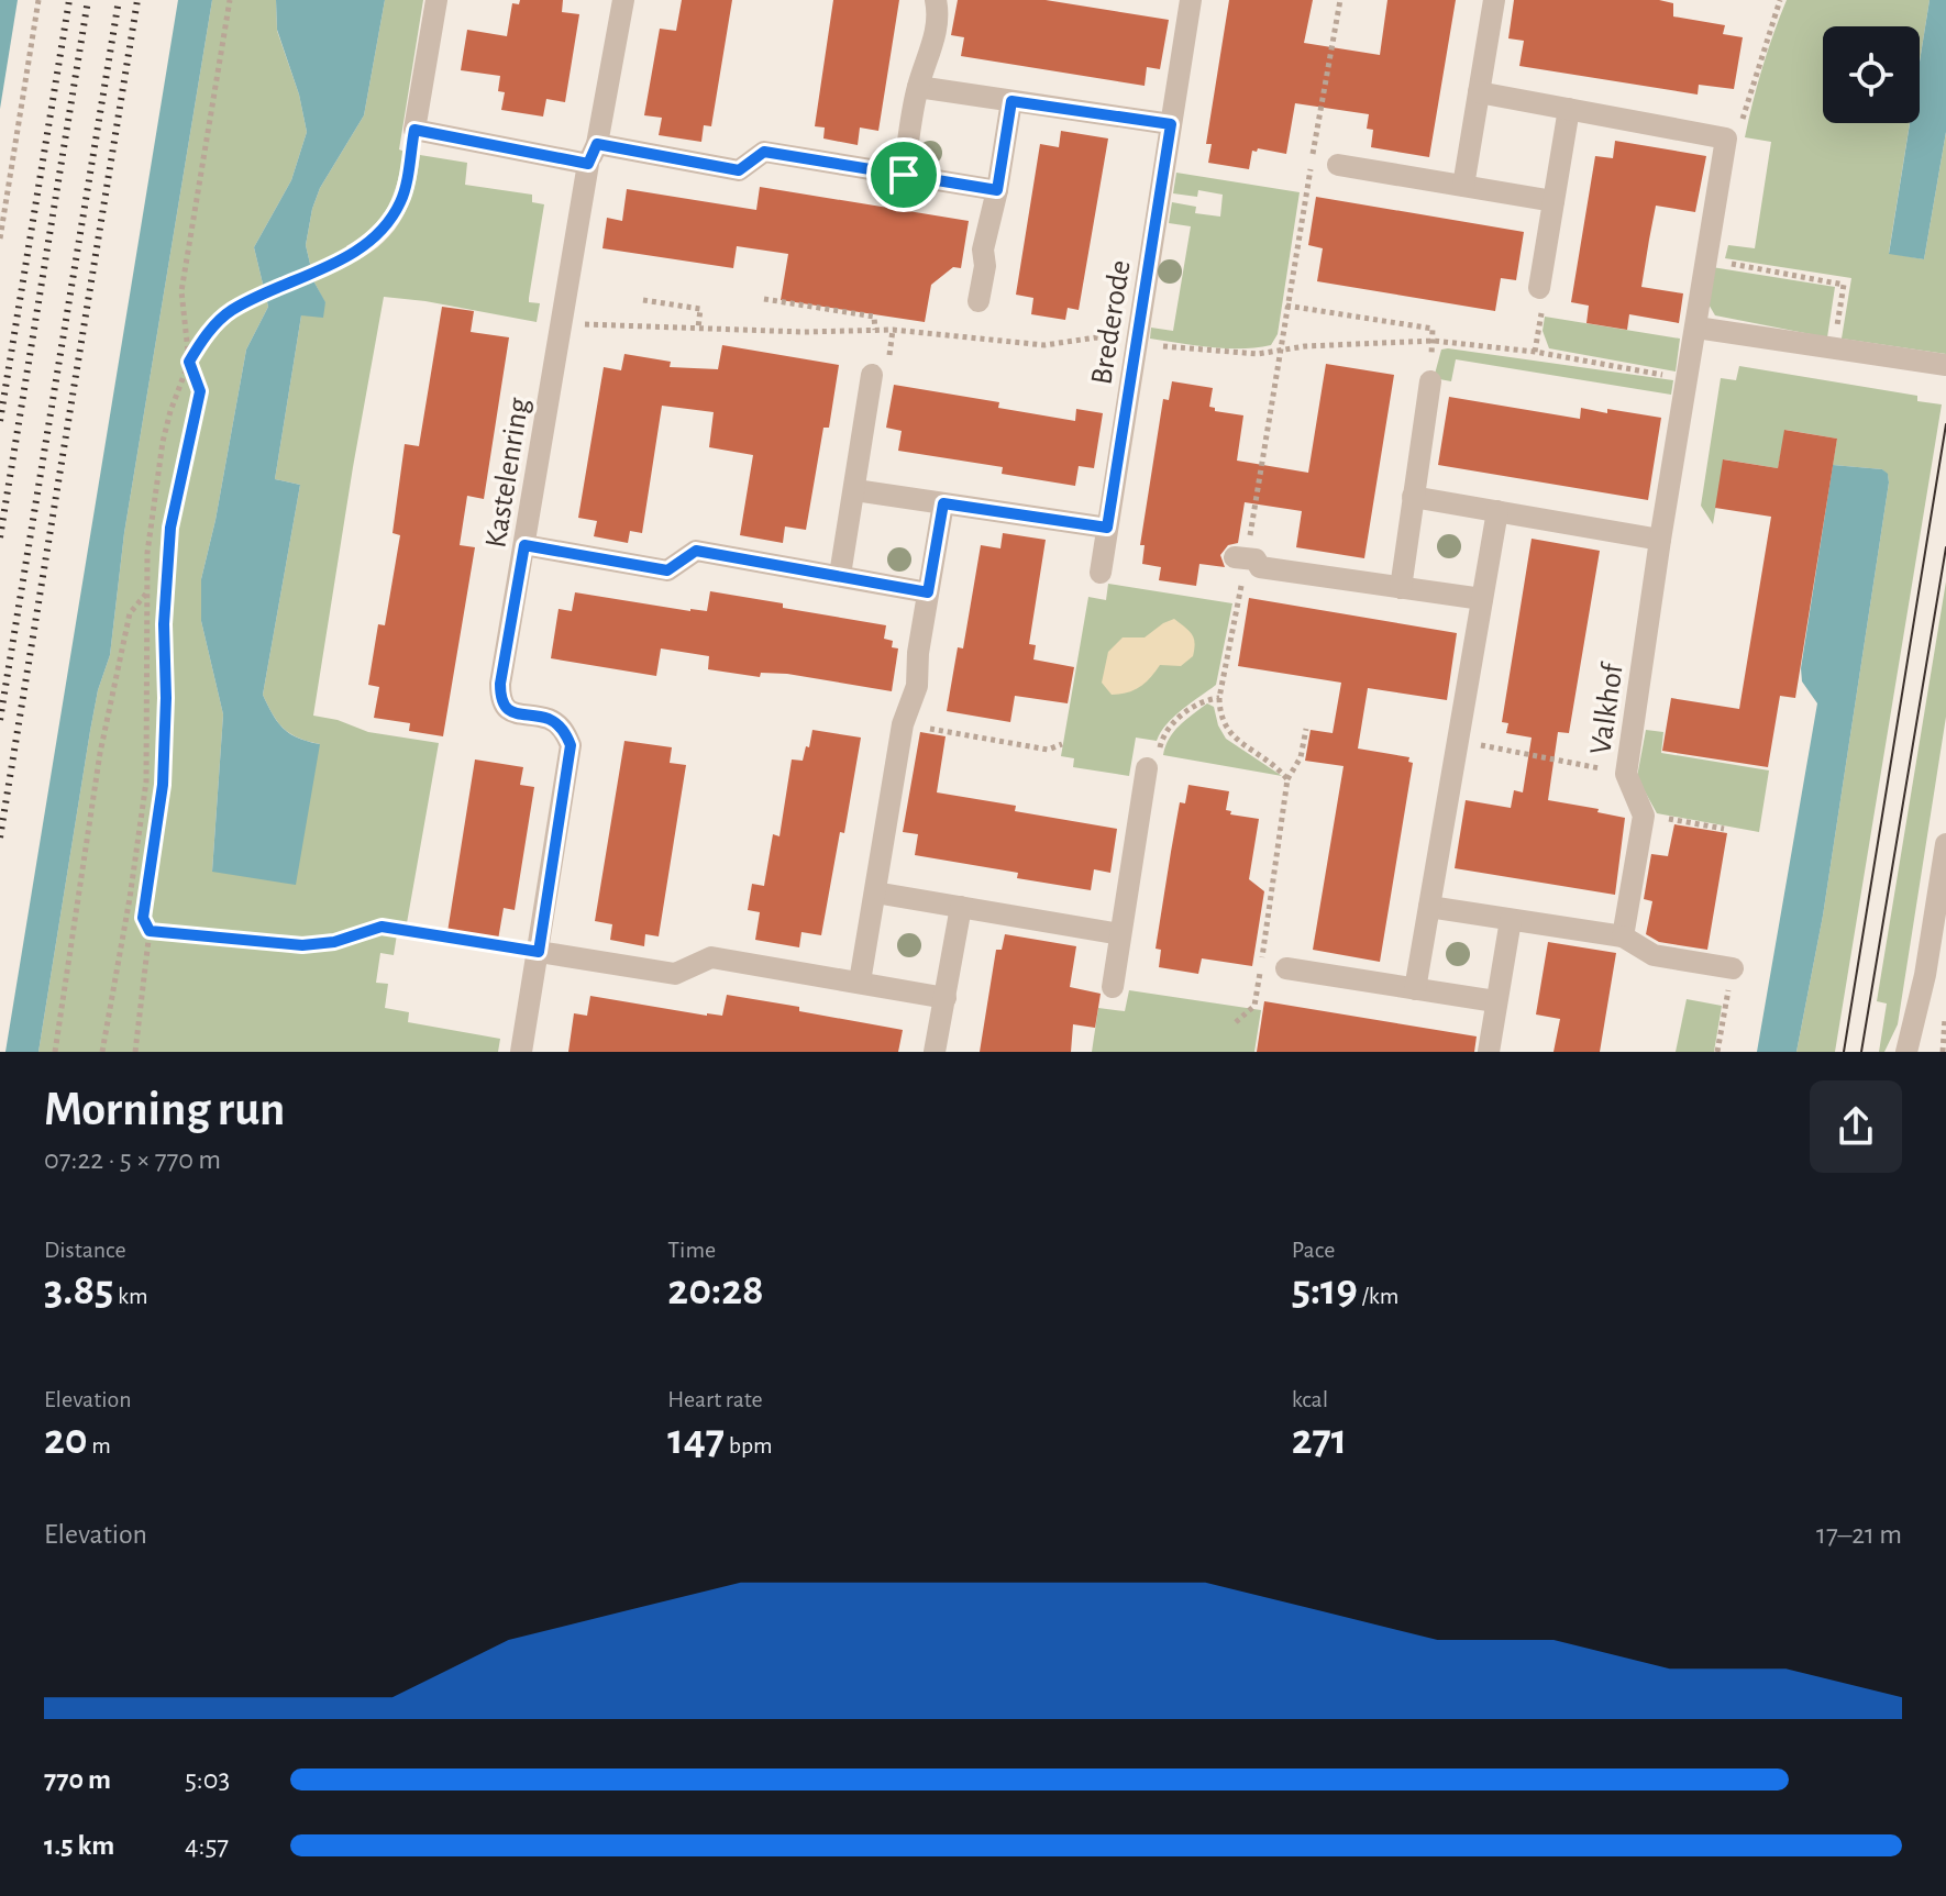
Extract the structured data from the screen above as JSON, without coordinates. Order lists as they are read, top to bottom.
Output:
{
  "streets": {
    "street": ["Brederode", "Kastelenring", "Valkhof"]
  },
  "page": {
    "heading": ["Morning run", "07:22 · 5 × 770 m"],
    "stats": [
      ["Distance", "3.85 km"],
      ["Time", "20:28"],
      ["Pace", "5:19 /km"],
      ["Elevation", "20 m"],
      ["Heart rate", "147 bpm"],
      ["kcal", "271"]
    ],
    "chart": ["Elevation", "17–21 m"],
    "list": [
      {
        "name": "770 m",
        "note": "5:03"
      },
      {
        "name": "1.5 km",
        "note": "4:57"
      }
    ]
  }
}
